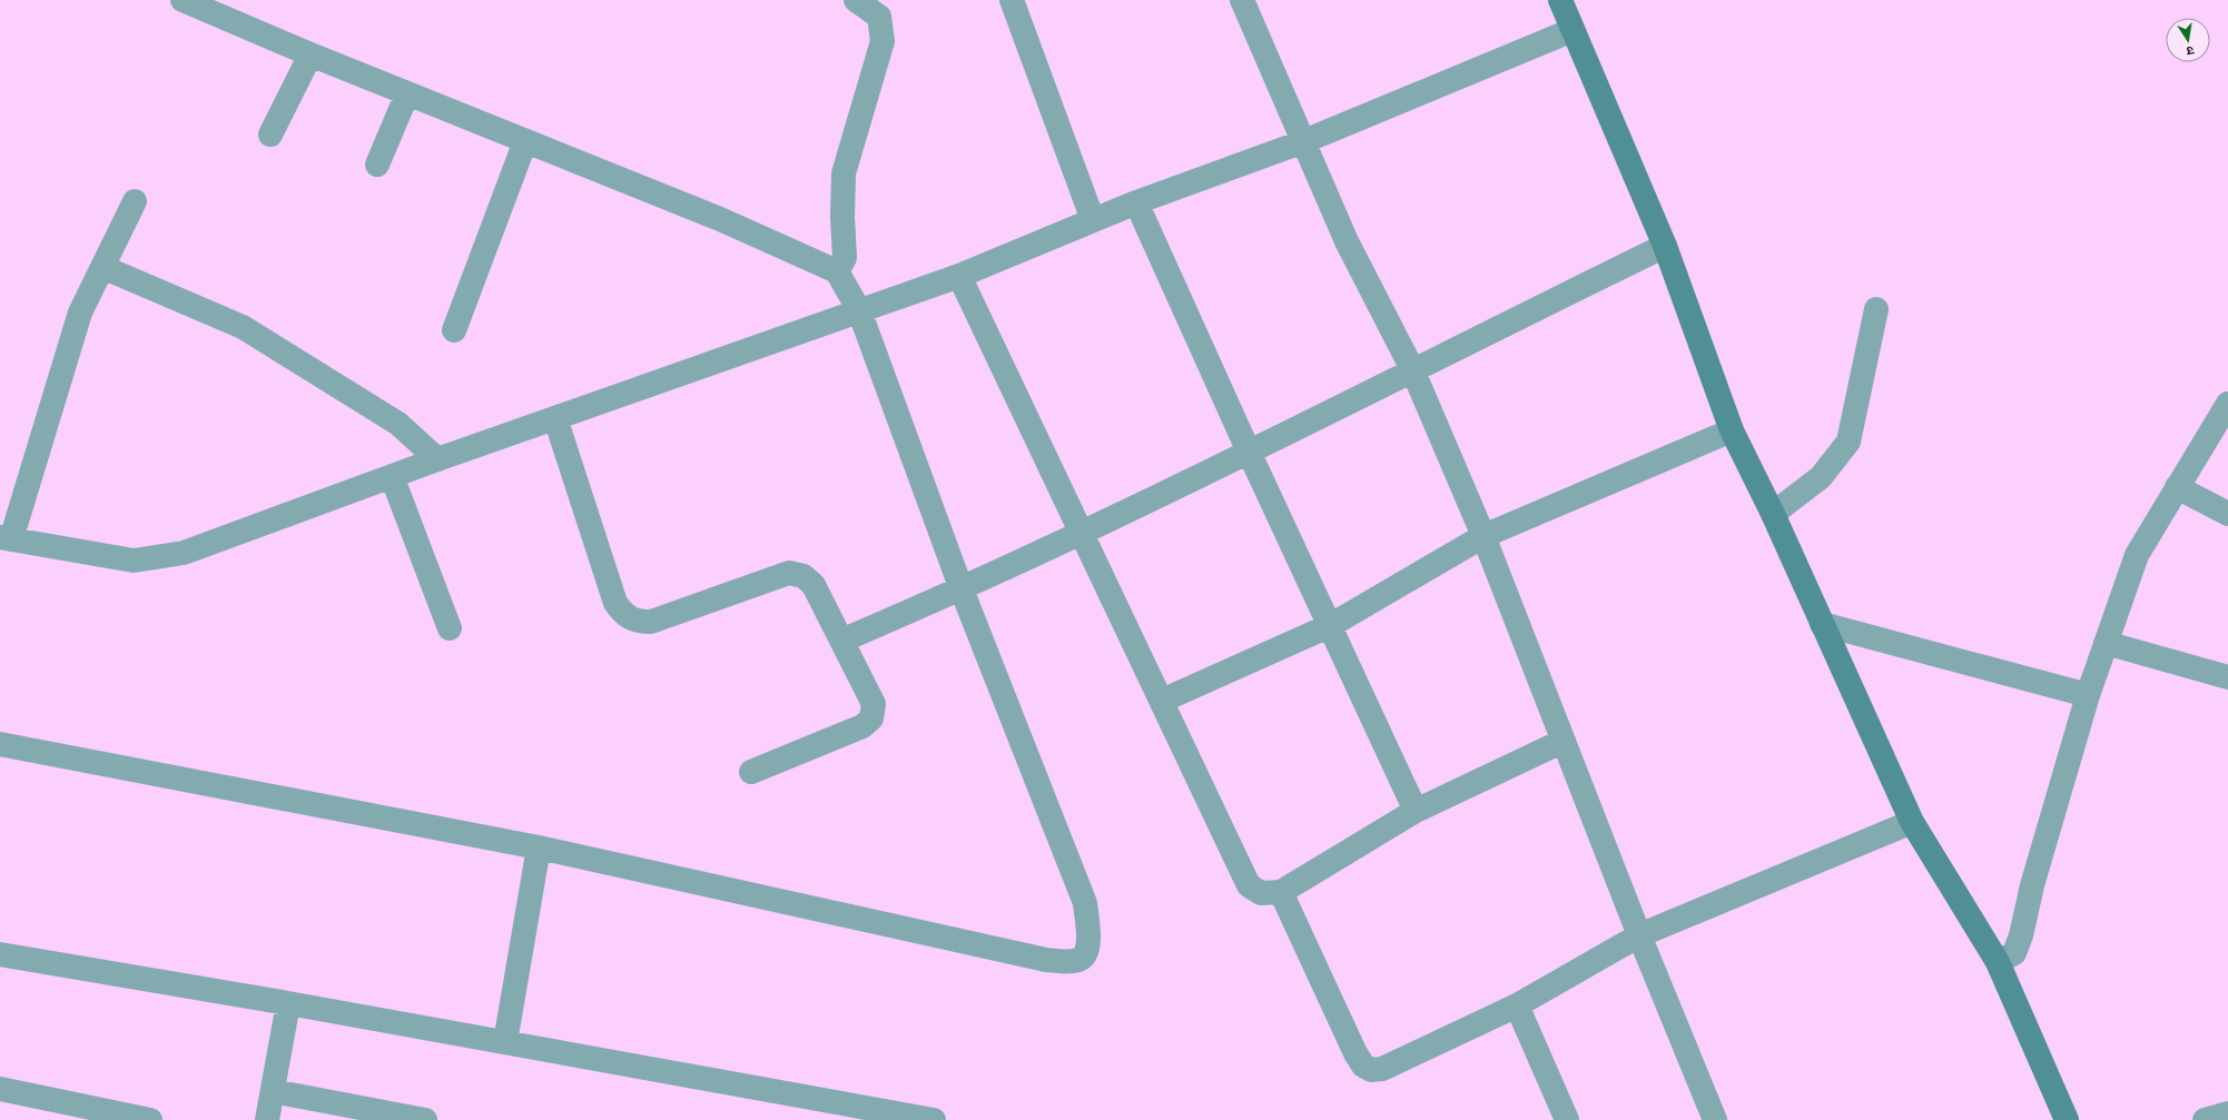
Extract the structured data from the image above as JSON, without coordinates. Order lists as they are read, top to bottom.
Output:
{
  "north": "bottom"
}
